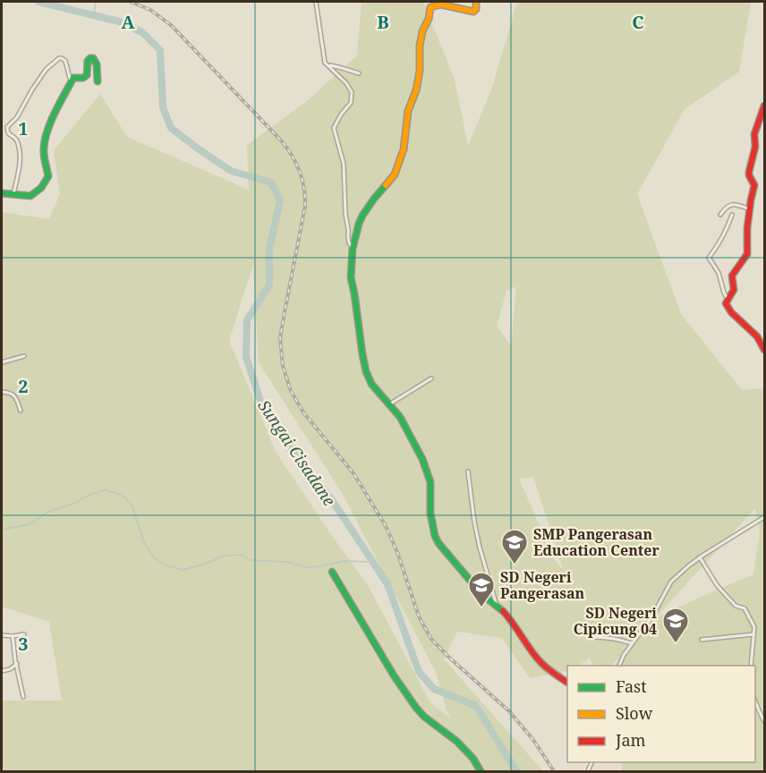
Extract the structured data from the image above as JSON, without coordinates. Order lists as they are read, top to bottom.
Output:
{
  "water": ["Sungai Cisadane"],
  "places": {
    "school or university": ["SMP Pangerasan Education Center", "SD Negeri Pangerasan", "SD Negeri Cipicung 04"]
  },
  "legend": ["Fast", "Slow", "Jam"],
  "grid": {
    "columns": ["A", "B", "C"],
    "rows": ["1", "2", "3"]
  }
}
